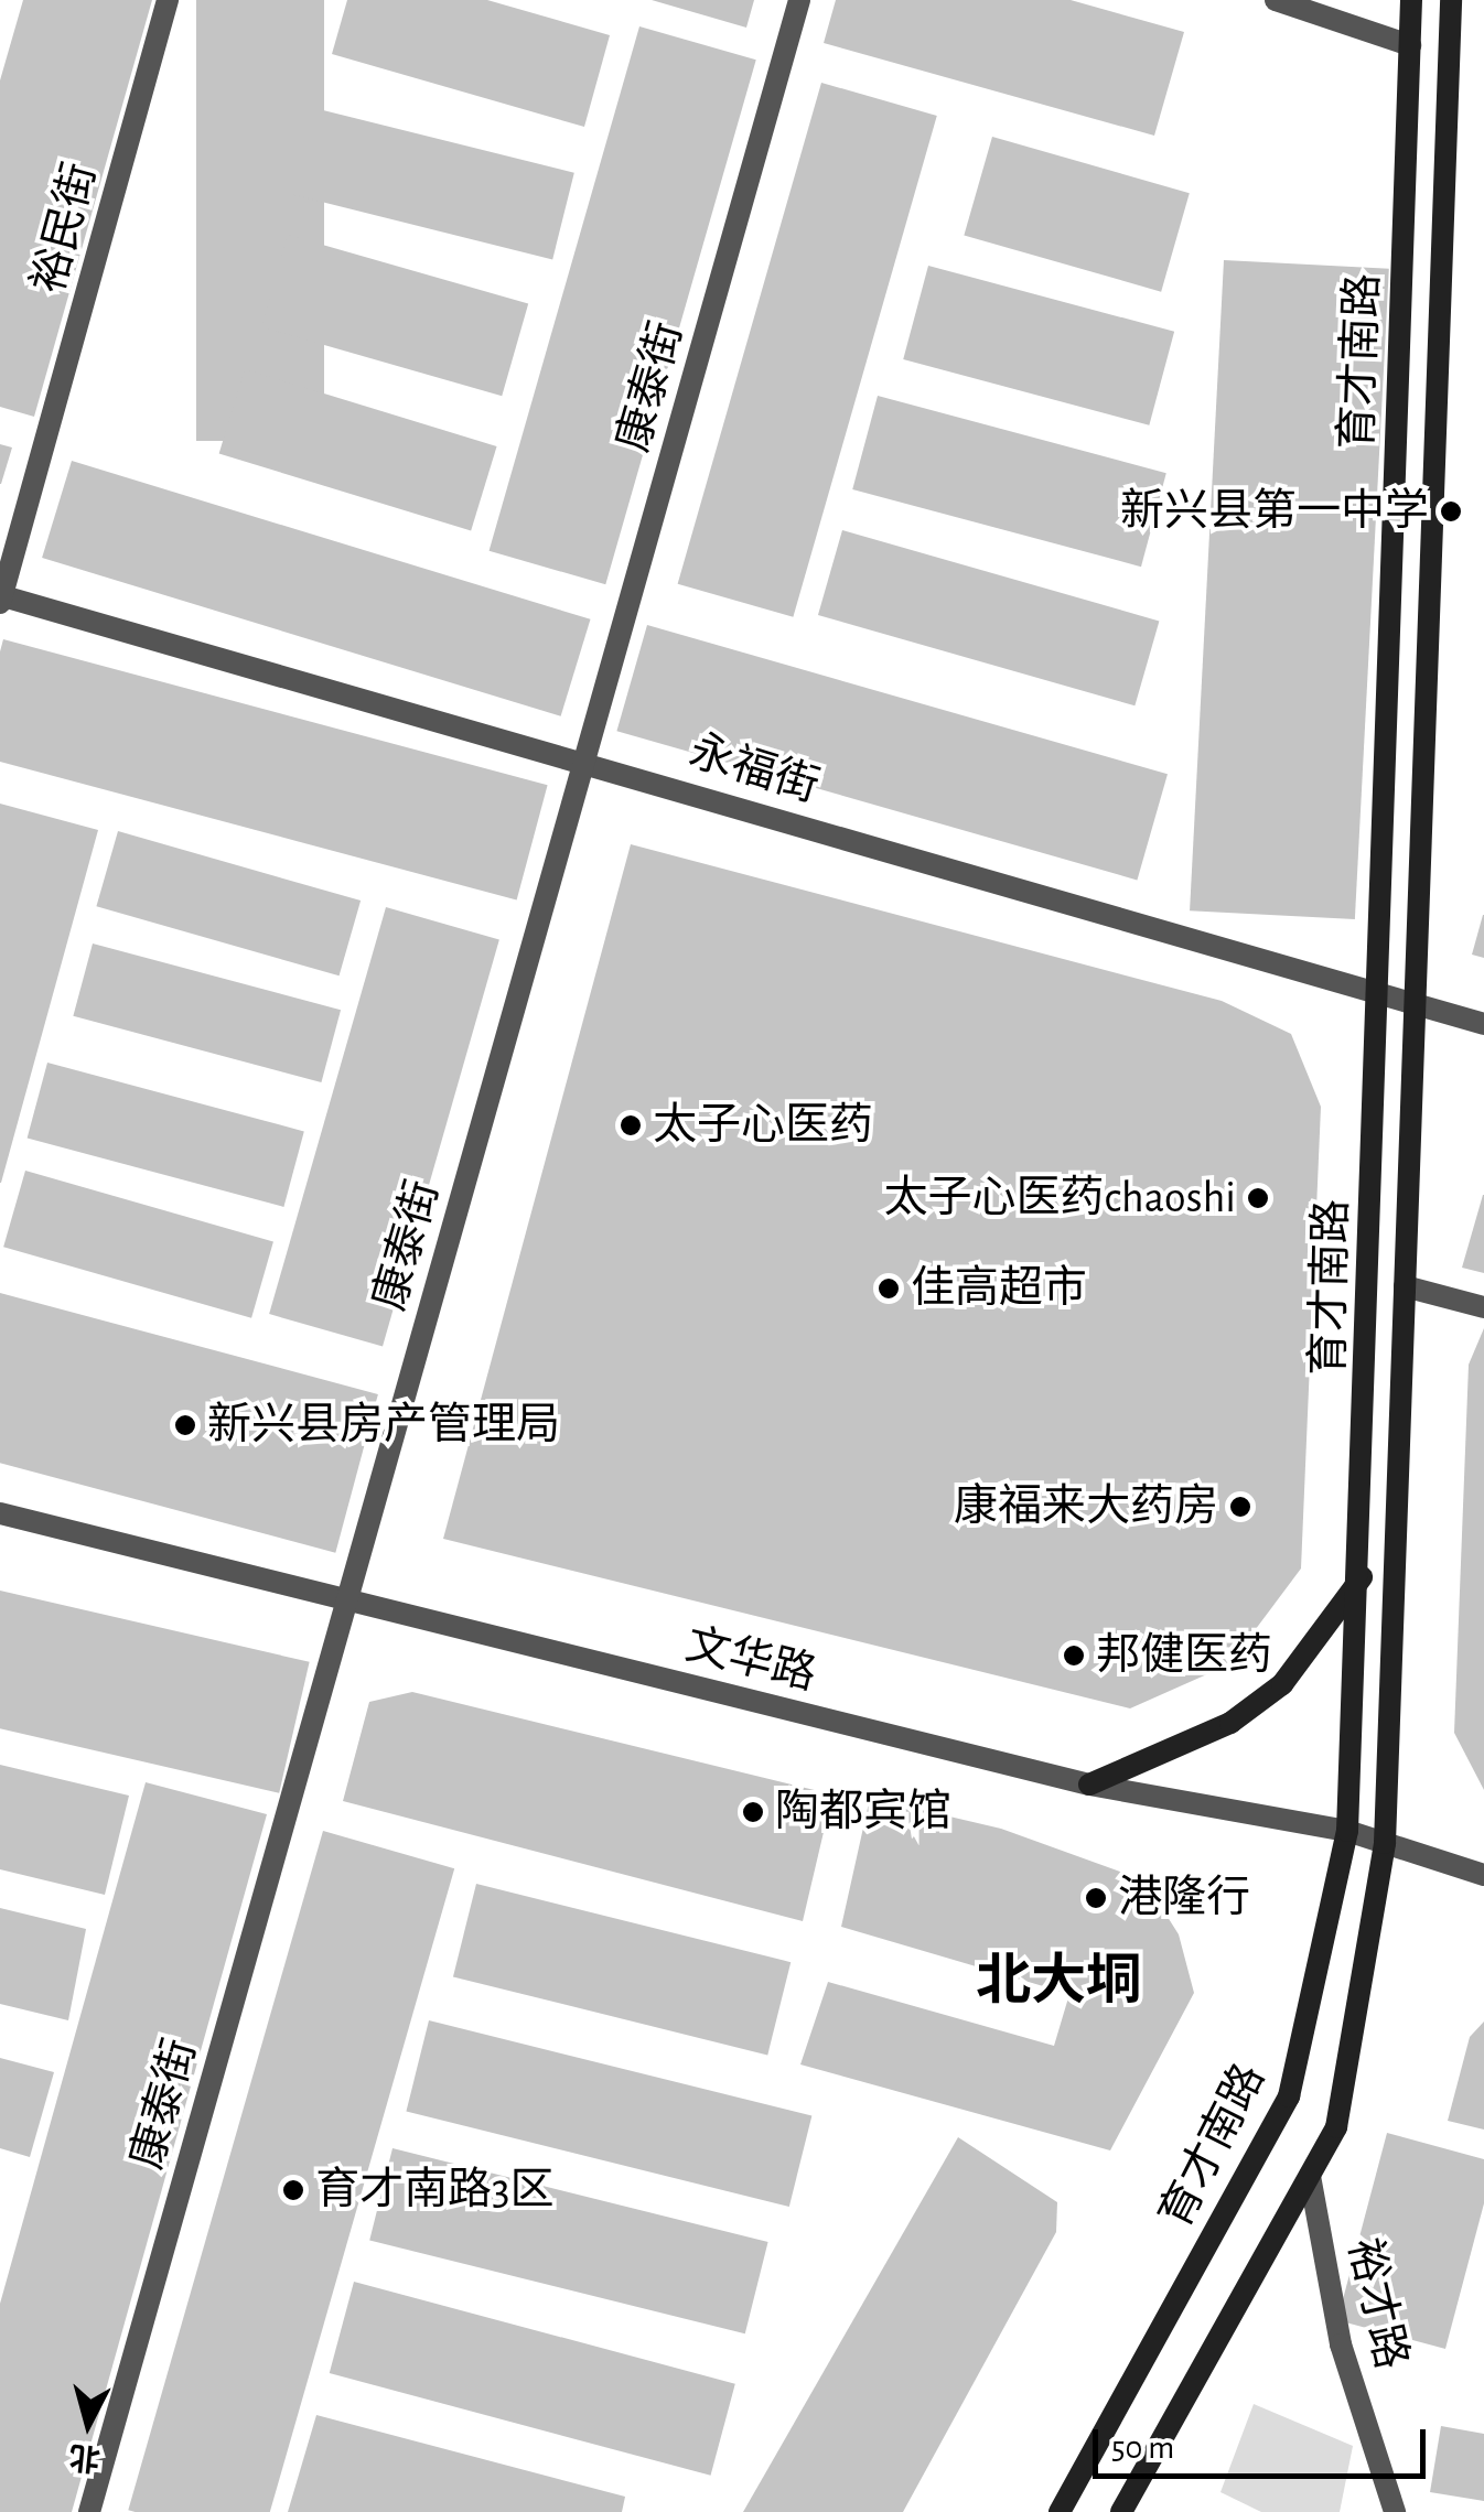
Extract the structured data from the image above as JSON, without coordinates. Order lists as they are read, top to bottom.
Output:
{
  "streets": {
    "street": [
      "裕民街",
      "育才南路",
      "康泰街",
      "永福街",
      "文华路",
      "裕才路"
    ]
  },
  "crossings": [
    ["裕民街", "永福街"],
    ["育才南路", "永福街"],
    ["育才南路", "文华路"],
    ["育才南路", "裕才路"],
    ["康泰街", "永福街"],
    ["康泰街", "文华路"]
  ],
  "districts": ["北大垌"],
  "places": [
    "新兴县第一中学",
    "太子心医药",
    "太子心医药chaoshi",
    "佳高超市",
    "新兴县房产管理局",
    "康福来大药房",
    "邦健医药",
    "陶都宾馆",
    "港隆行",
    "育才南路3区"
  ],
  "scale_bar": "50 m",
  "north": "bottom"
}
